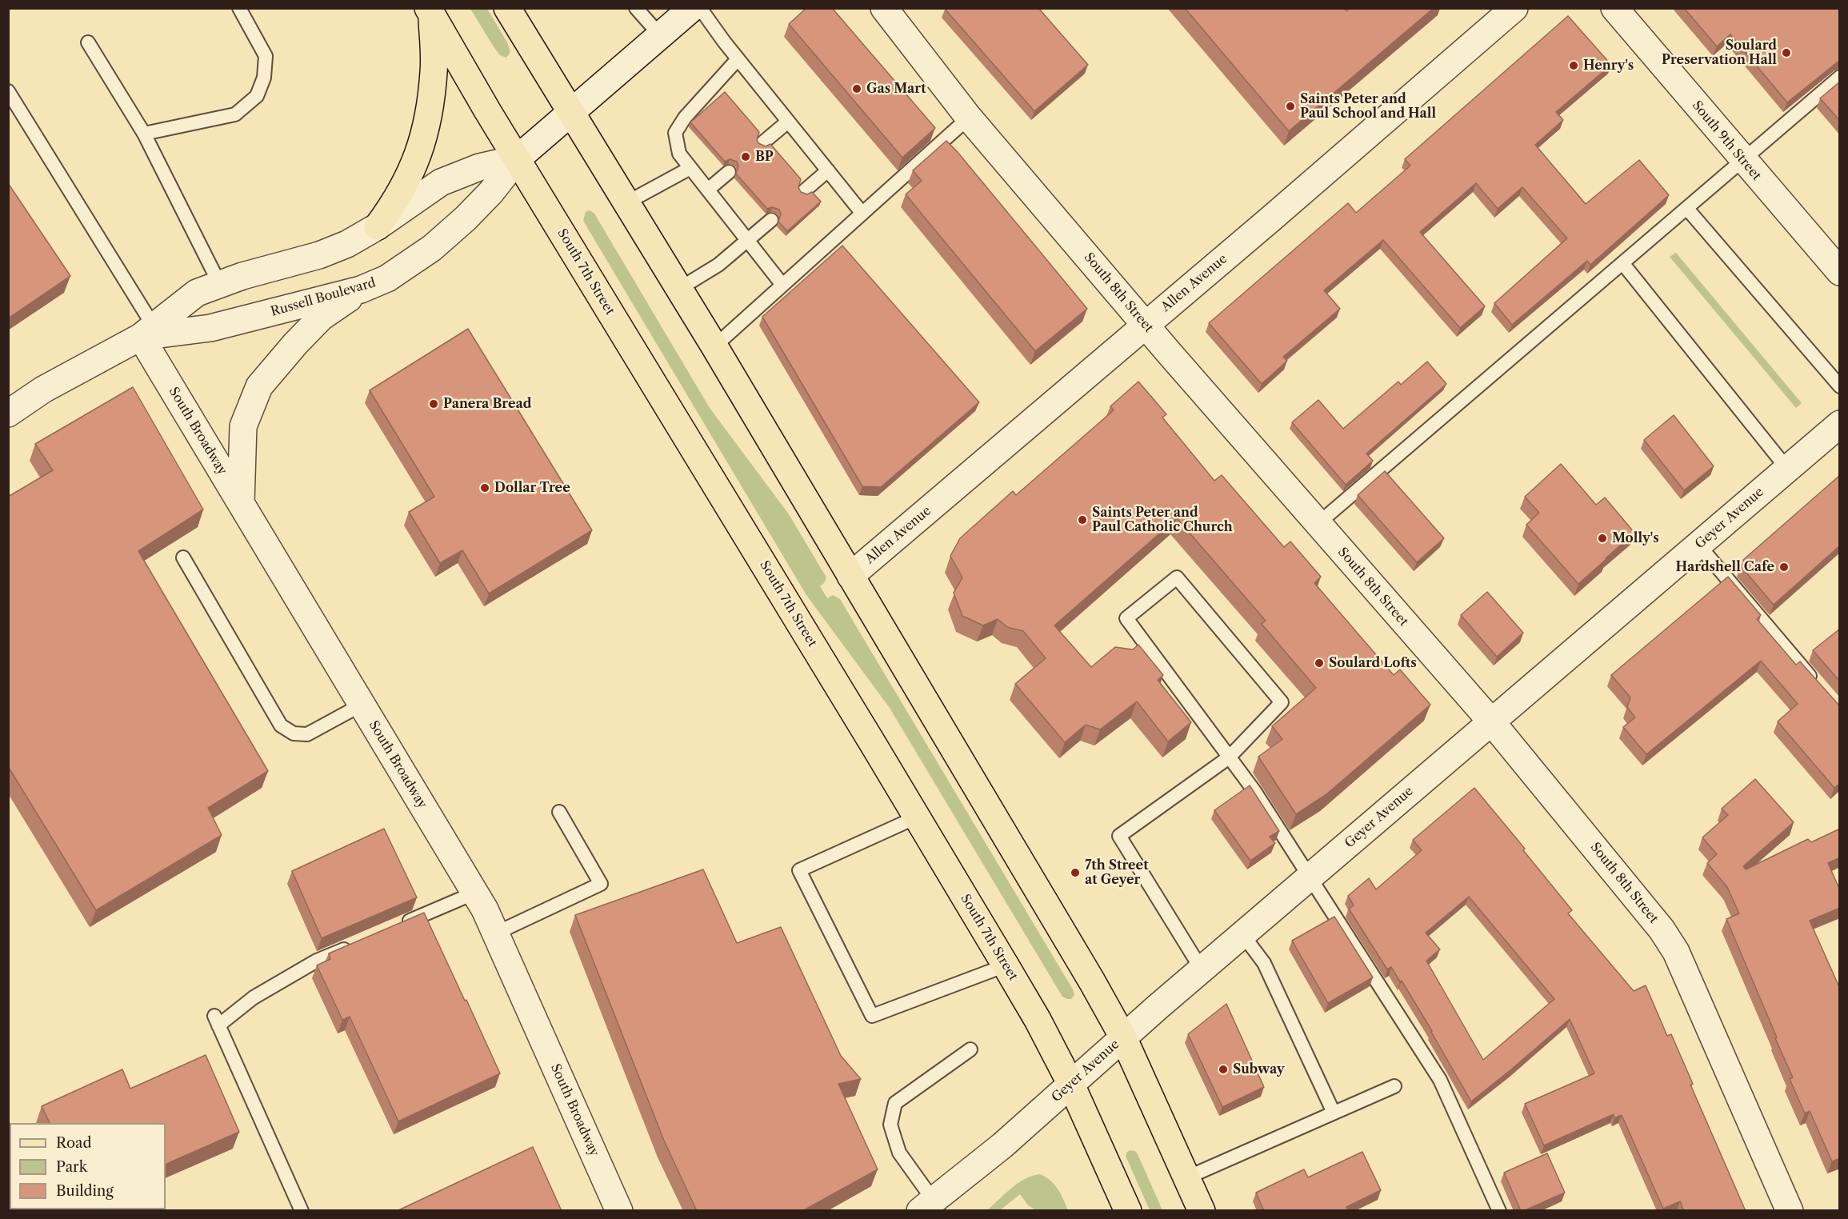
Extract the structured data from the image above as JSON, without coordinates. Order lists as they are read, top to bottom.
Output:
{
  "streets": {
    "main road": ["South 7th Street"],
    "street": [
      "South 9th Street",
      "Allen Avenue",
      "South 8th Street",
      "Russell Boulevard",
      "South Broadway",
      "Geyer Avenue"
    ]
  },
  "crossings": [
    ["South 7th Street", "Russell Boulevard"],
    ["South 7th Street", "Geyer Avenue"],
    ["Allen Avenue", "South 8th Street"],
    ["South 8th Street", "Geyer Avenue"],
    ["Russell Boulevard", "South Broadway"]
  ],
  "places": [
    "Soulard Preservation Hall",
    "Henry's",
    "Gas Mart",
    "Saints Peter and Paul School and Hall",
    "BP",
    "Panera Bread",
    "Dollar Tree",
    "Saints Peter and Paul Catholic Church",
    "Molly's",
    "Hardshell Cafe",
    "Soulard Lofts",
    "7th Street at Geyer",
    "Subway"
  ],
  "legend": ["Road", "Park", "Building"]
}
